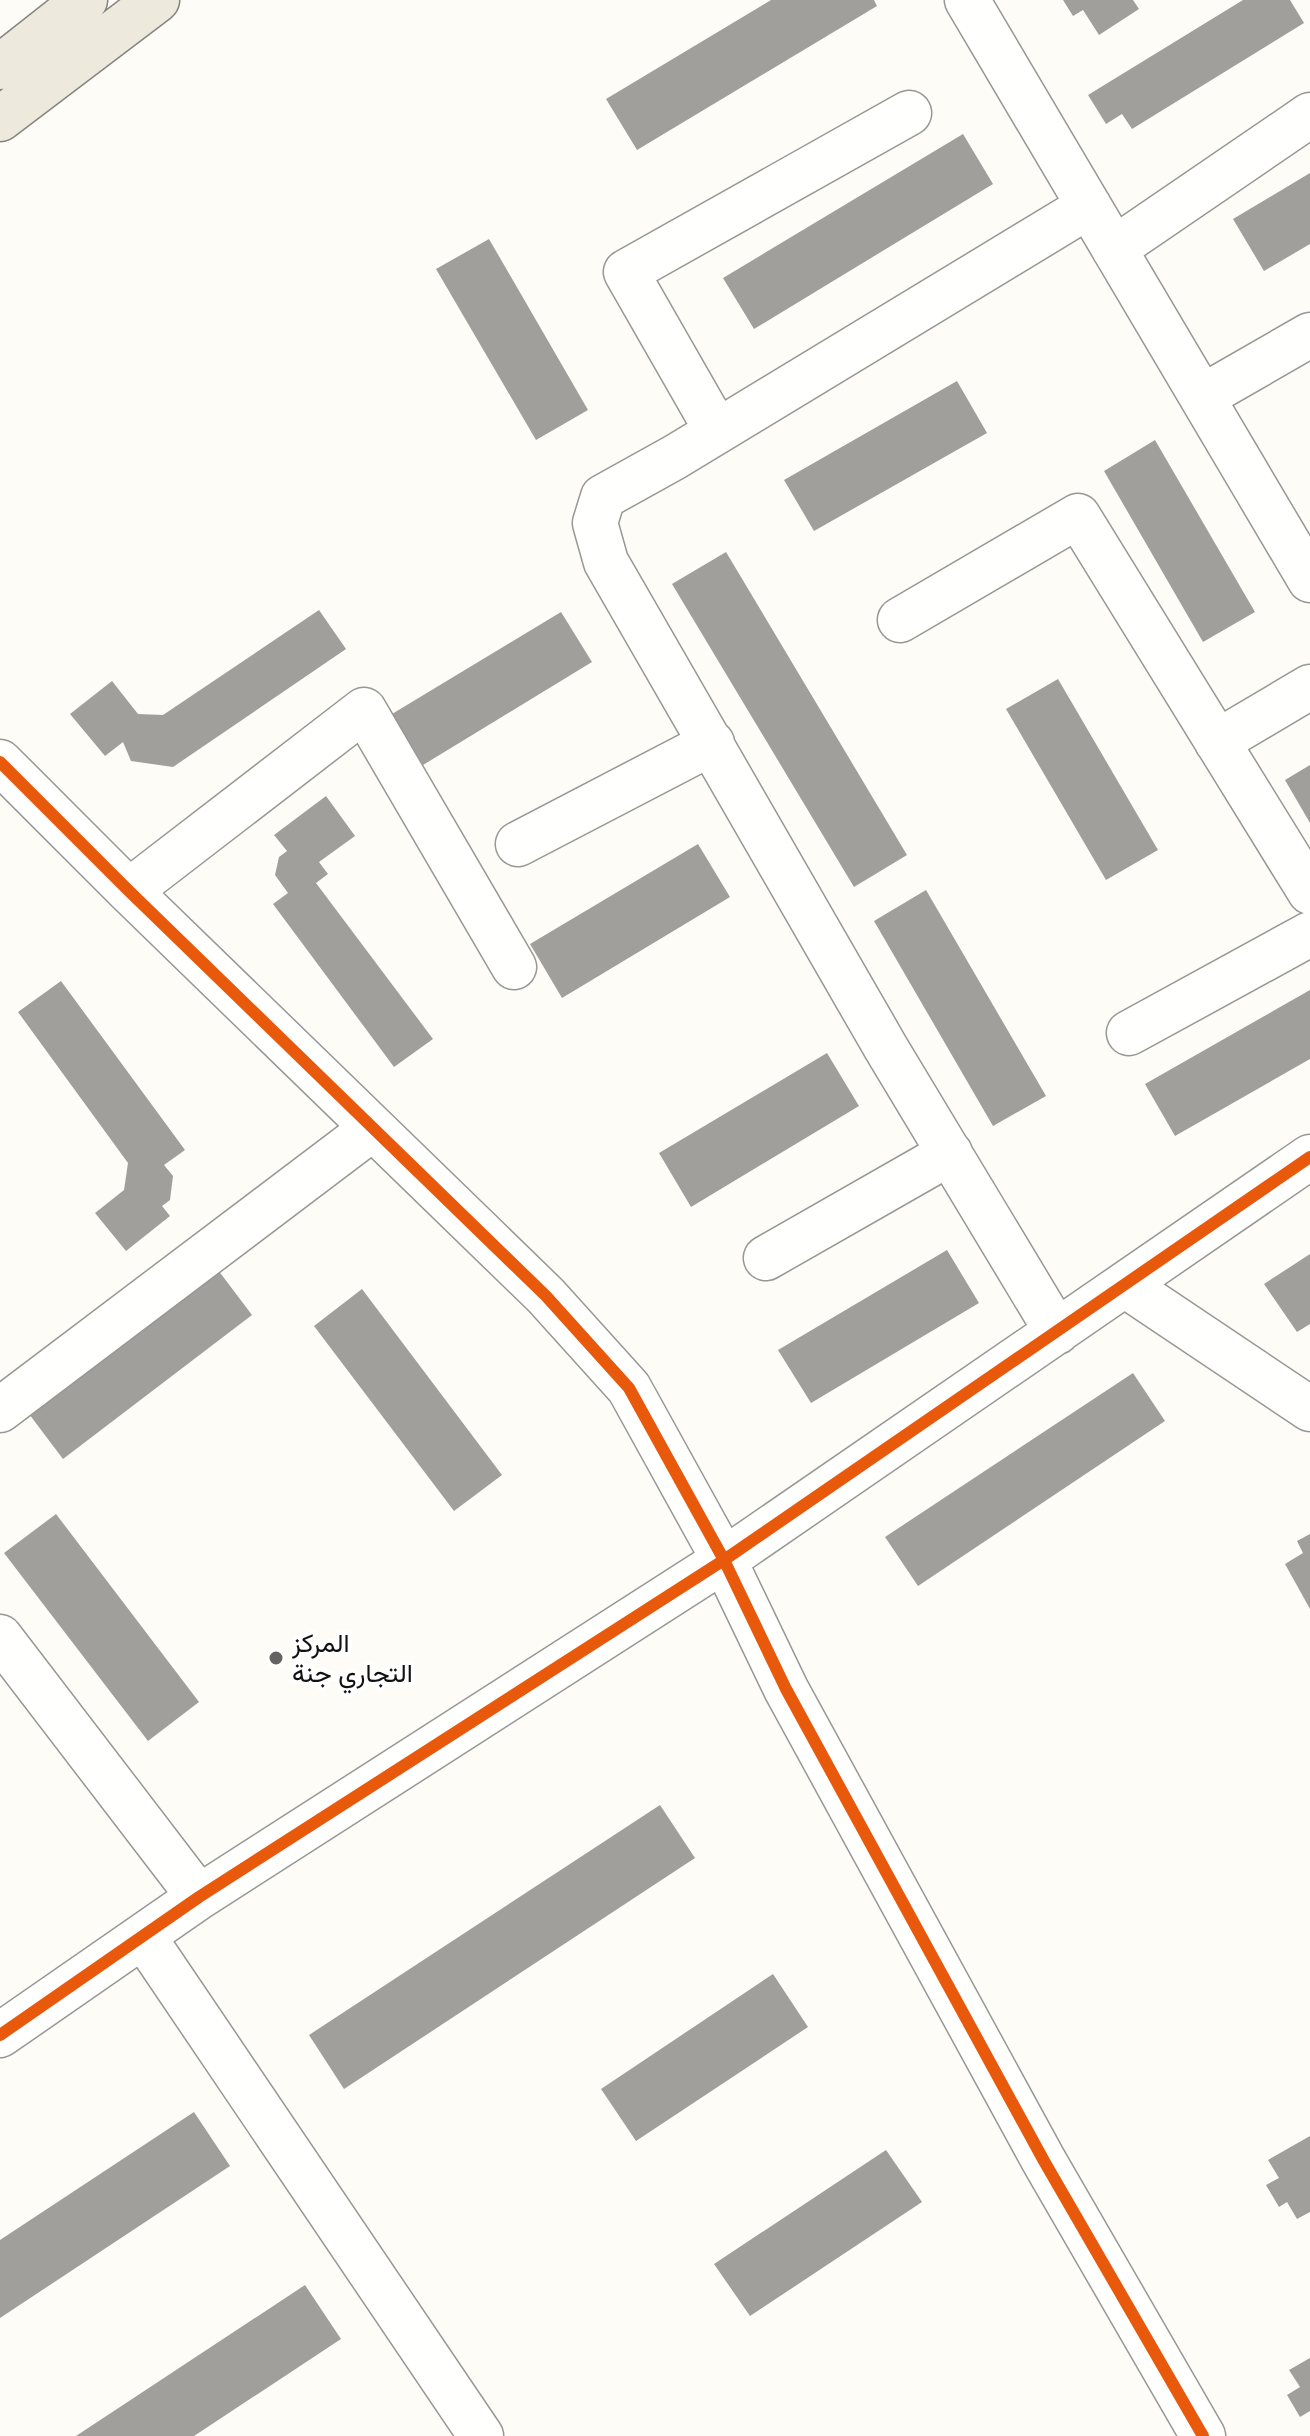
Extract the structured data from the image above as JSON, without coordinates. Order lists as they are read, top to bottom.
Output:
{
  "places": ["المركز التجاري جنة"]
}
